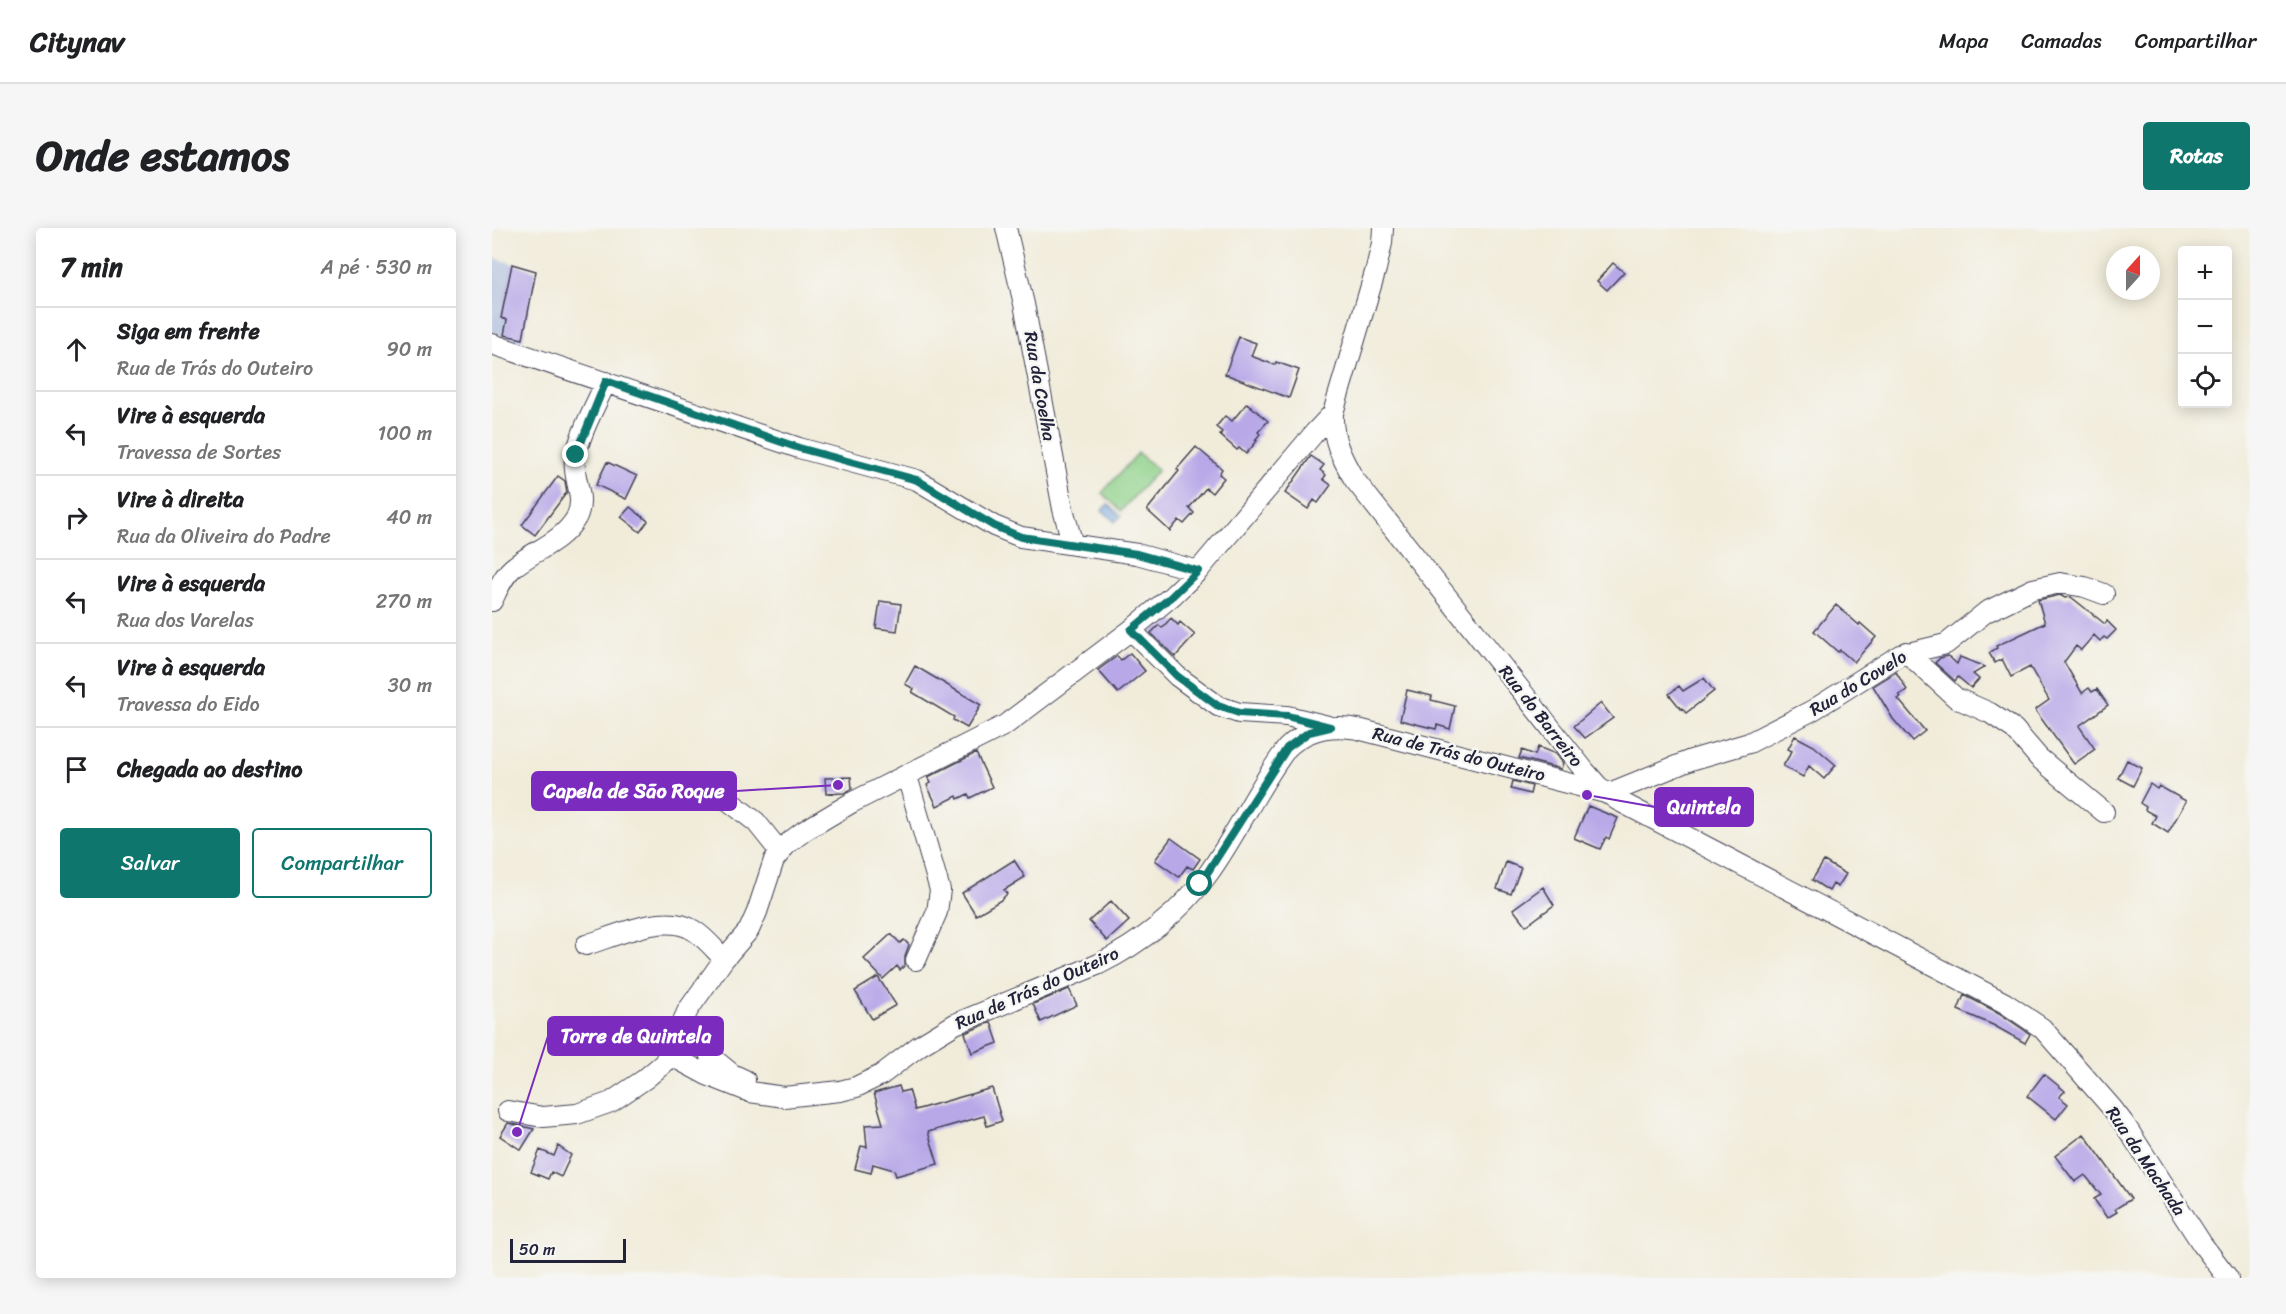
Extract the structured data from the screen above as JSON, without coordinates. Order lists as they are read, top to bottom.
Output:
{
  "streets": {
    "street": [
      "Rua da Coelha",
      "Rua do Covelo",
      "Rua do Barreiro",
      "Rua de Trás do Outeiro",
      "Rua da Machada"
    ]
  },
  "crossings": [
    ["Rua do Covelo", "Rua do Barreiro"],
    ["Rua do Covelo", "Rua de Trás do Outeiro"],
    ["Rua do Barreiro", "Rua de Trás do Outeiro"],
    ["Rua do Barreiro", "Rua da Machada"]
  ],
  "places": ["Capela de São Roque", "Quintela", "Torre de Quintela"],
  "scale_bar": "50 m",
  "north": "top",
  "page": {
    "header": "Citynav",
    "nav": ["Mapa", "Camadas", "Compartilhar"],
    "title": "Onde estamos",
    "buttons": [
      "Rotas",
      ["Salvar", "Compartilhar"]
    ],
    "heading": ["7 min", "A pé · 530 m"],
    "map_buttons": ["+", "−"],
    "list": [
      ["Siga em frente", "Rua de Trás do Outeiro", "90 m"],
      ["Vire à esquerda", "Travessa de Sortes", "100 m"],
      ["Vire à direita", "Rua da Oliveira do Padre", "40 m"],
      ["Vire à esquerda", "Rua dos Varelas", "270 m"],
      ["Vire à esquerda", "Travessa do Eido", "30 m"],
      "Chegada ao destino"
    ],
    "scale": "50 m"
  }
}
